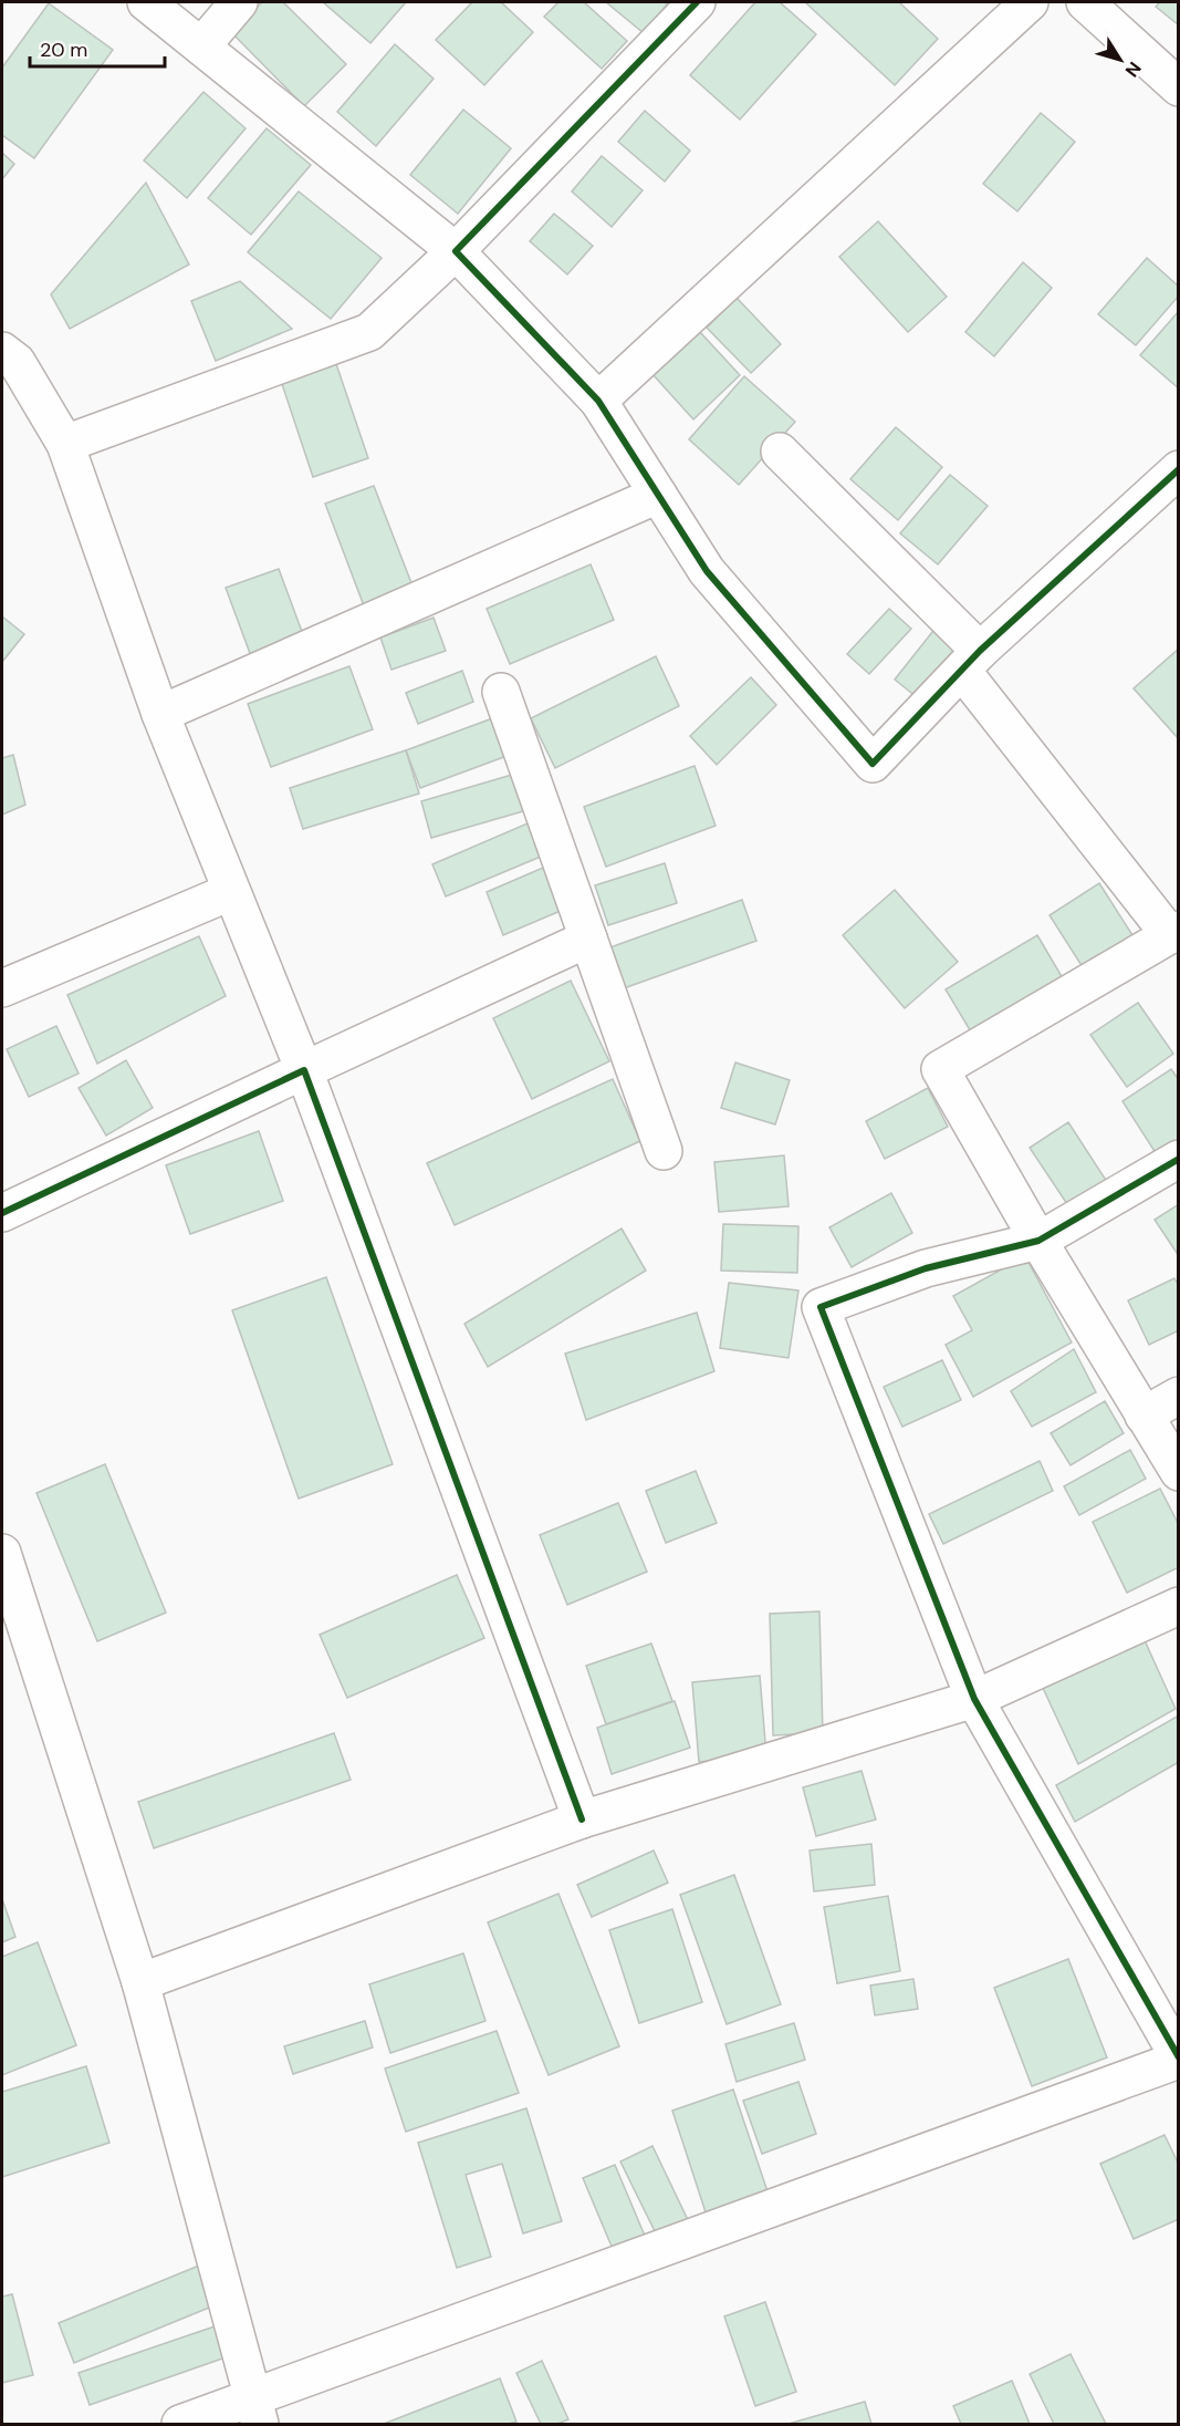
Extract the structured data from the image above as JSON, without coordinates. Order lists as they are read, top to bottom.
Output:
{
  "scale_bar": "20 m",
  "north": "bottom right"
}
